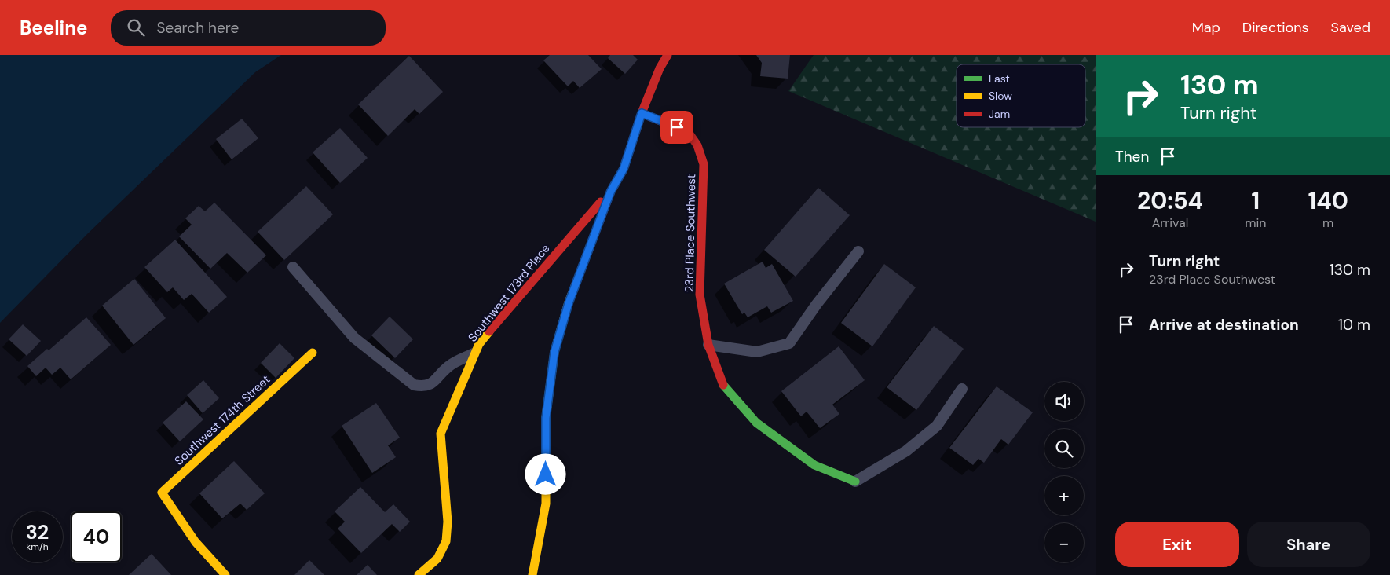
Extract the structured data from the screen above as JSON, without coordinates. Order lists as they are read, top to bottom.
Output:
{
  "streets": {
    "street": ["23rd Place Southwest", "Southwest 173rd Place", "Southwest 174th Street"]
  },
  "legend": ["Fast", "Slow", "Jam"],
  "page": {
    "header": "Beeline",
    "search": "Search here",
    "nav": ["Map", "Directions", "Saved"],
    "turn": ["130 m", "Turn right"],
    "then": "Then",
    "eta": [
      "20:54",
      "Arrival",
      "1",
      "min",
      "140",
      "m"
    ],
    "list": [
      {
        "name": "Turn right",
        "note": "23rd Place Southwest",
        "value": "130 m"
      },
      {
        "name": "Arrive at destination",
        "value": "10 m"
      }
    ],
    "map_buttons": ["+", "−"],
    "speed": "32 km/h",
    "limit": "40",
    "buttons": ["Exit", "Share"]
  }
}
